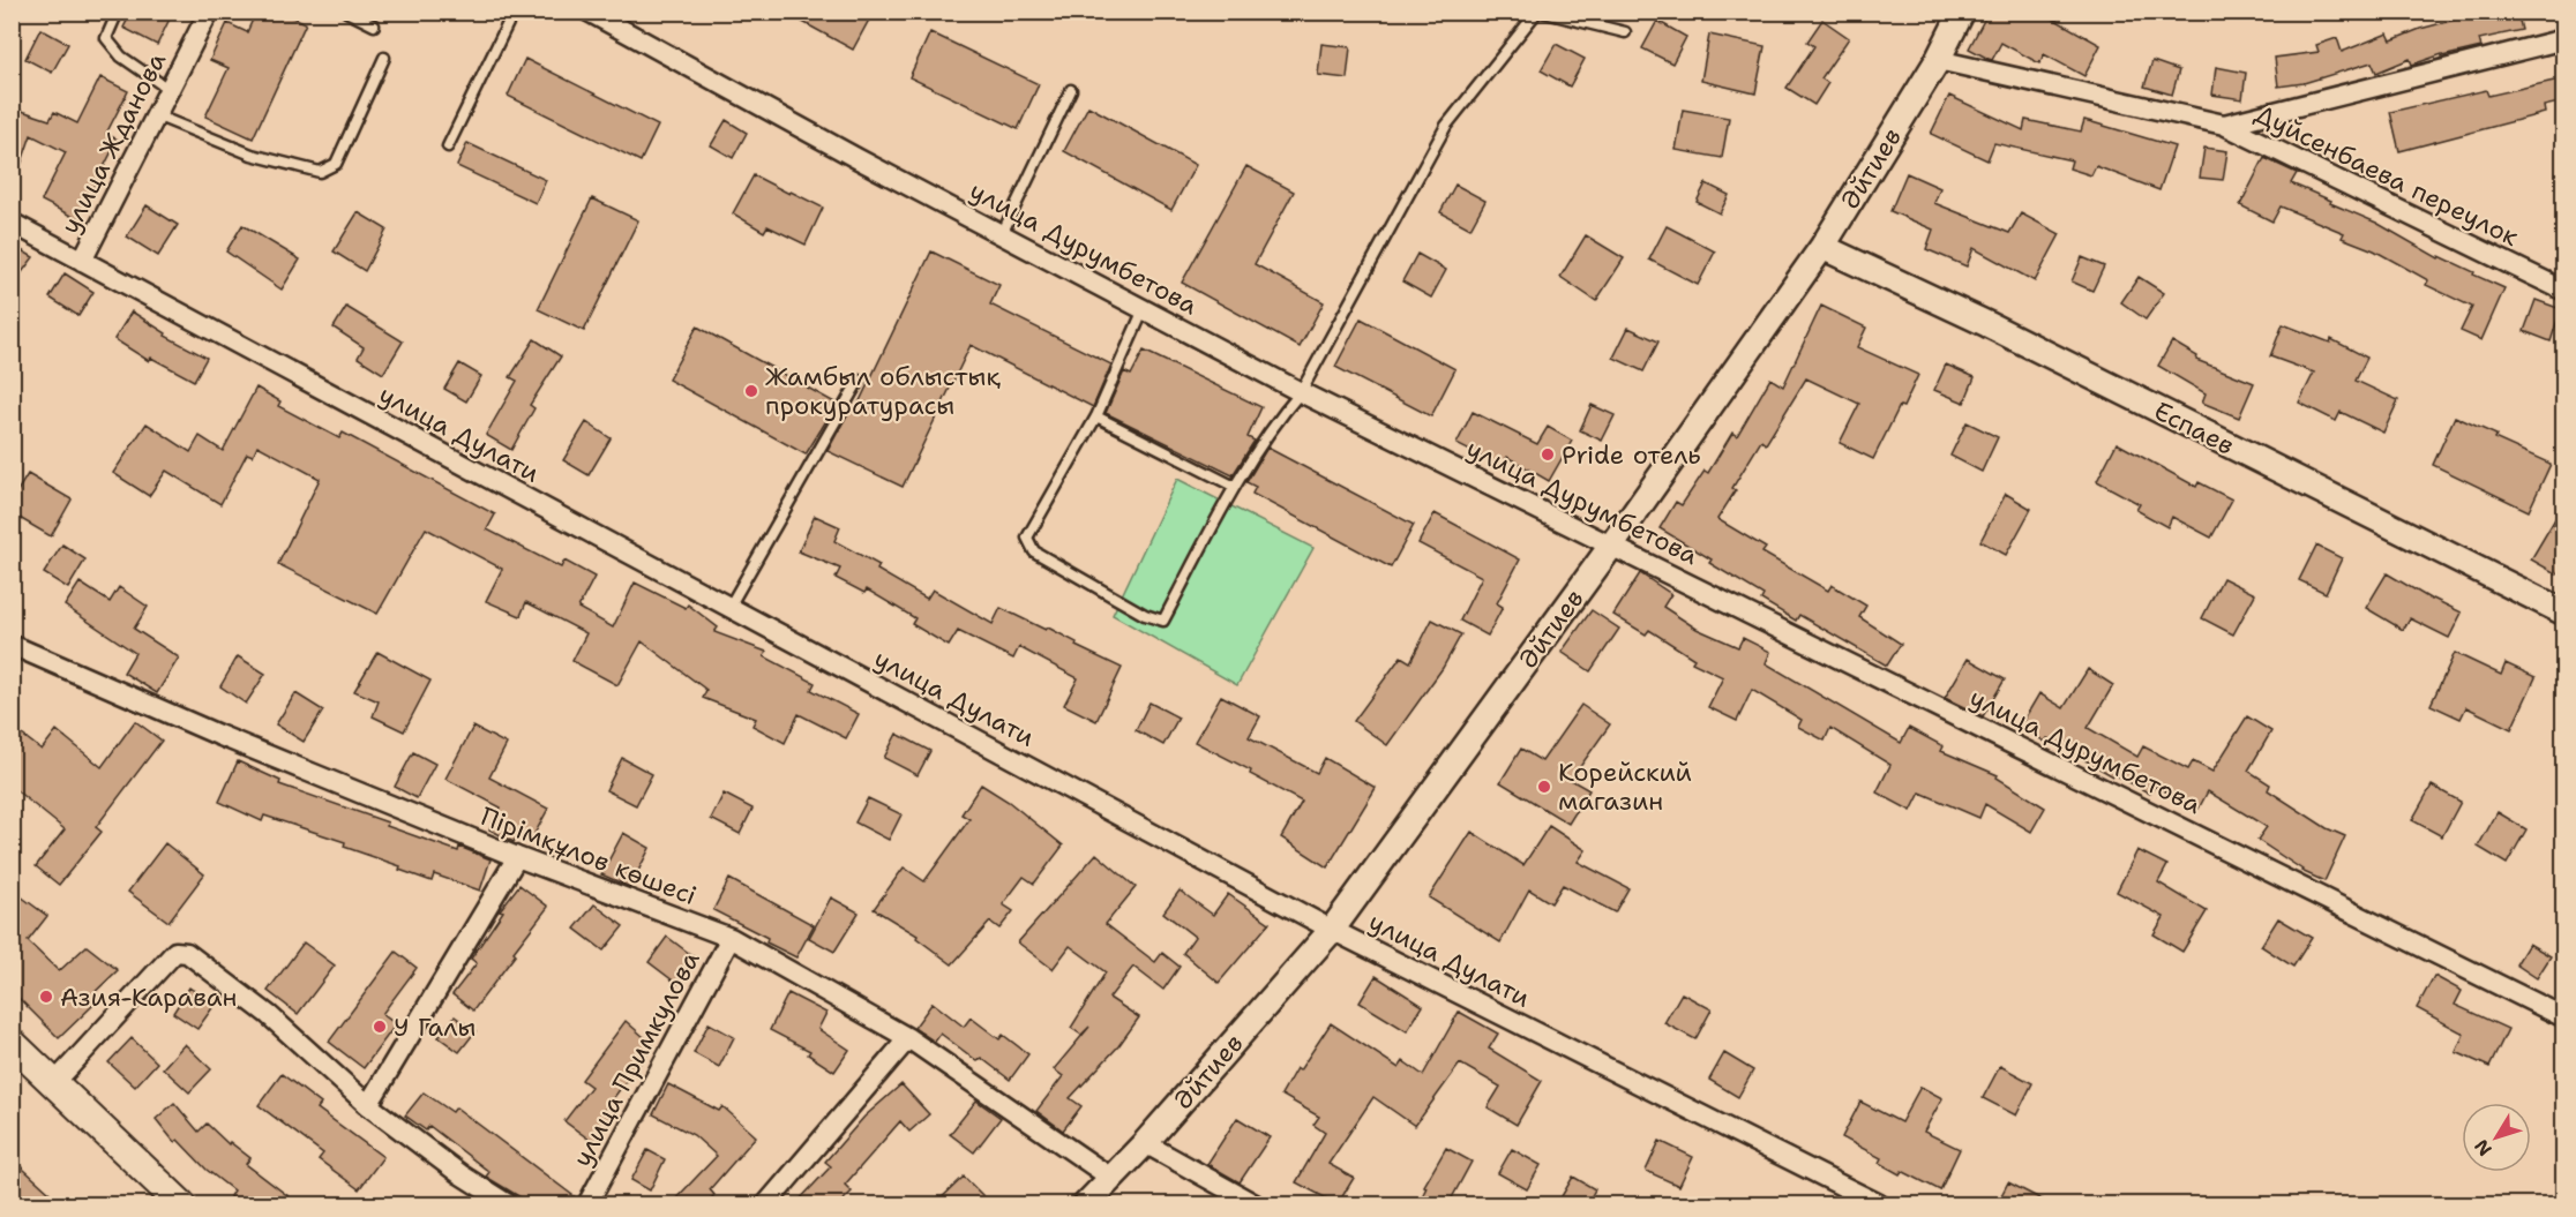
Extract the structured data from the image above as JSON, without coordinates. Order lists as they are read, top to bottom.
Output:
{
  "streets": {
    "street": [
      "улица Жданова",
      "Әйтиев",
      "Дуйсенбаева переулок",
      "улица Дурумбетова",
      "Еспаев",
      "улица Дулати",
      "Пірімқұлов көшесі",
      "улица Примкулова"
    ]
  },
  "crossings": [
    ["улица Жданова", "улица Дулати"],
    ["Әйтиев", "улица Дурумбетова"],
    ["Әйтиев", "Еспаев"],
    ["Әйтиев", "улица Дулати"],
    ["Әйтиев", "Пірімқұлов көшесі"],
    ["Пірімқұлов көшесі", "улица Примкулова"]
  ],
  "places": [
    "Жамбыл облыстық прокуратурасы",
    "Pride отель",
    "Корейский магазин",
    "Азия-Караван",
    "У Галы"
  ],
  "north": "bottom left"
}
